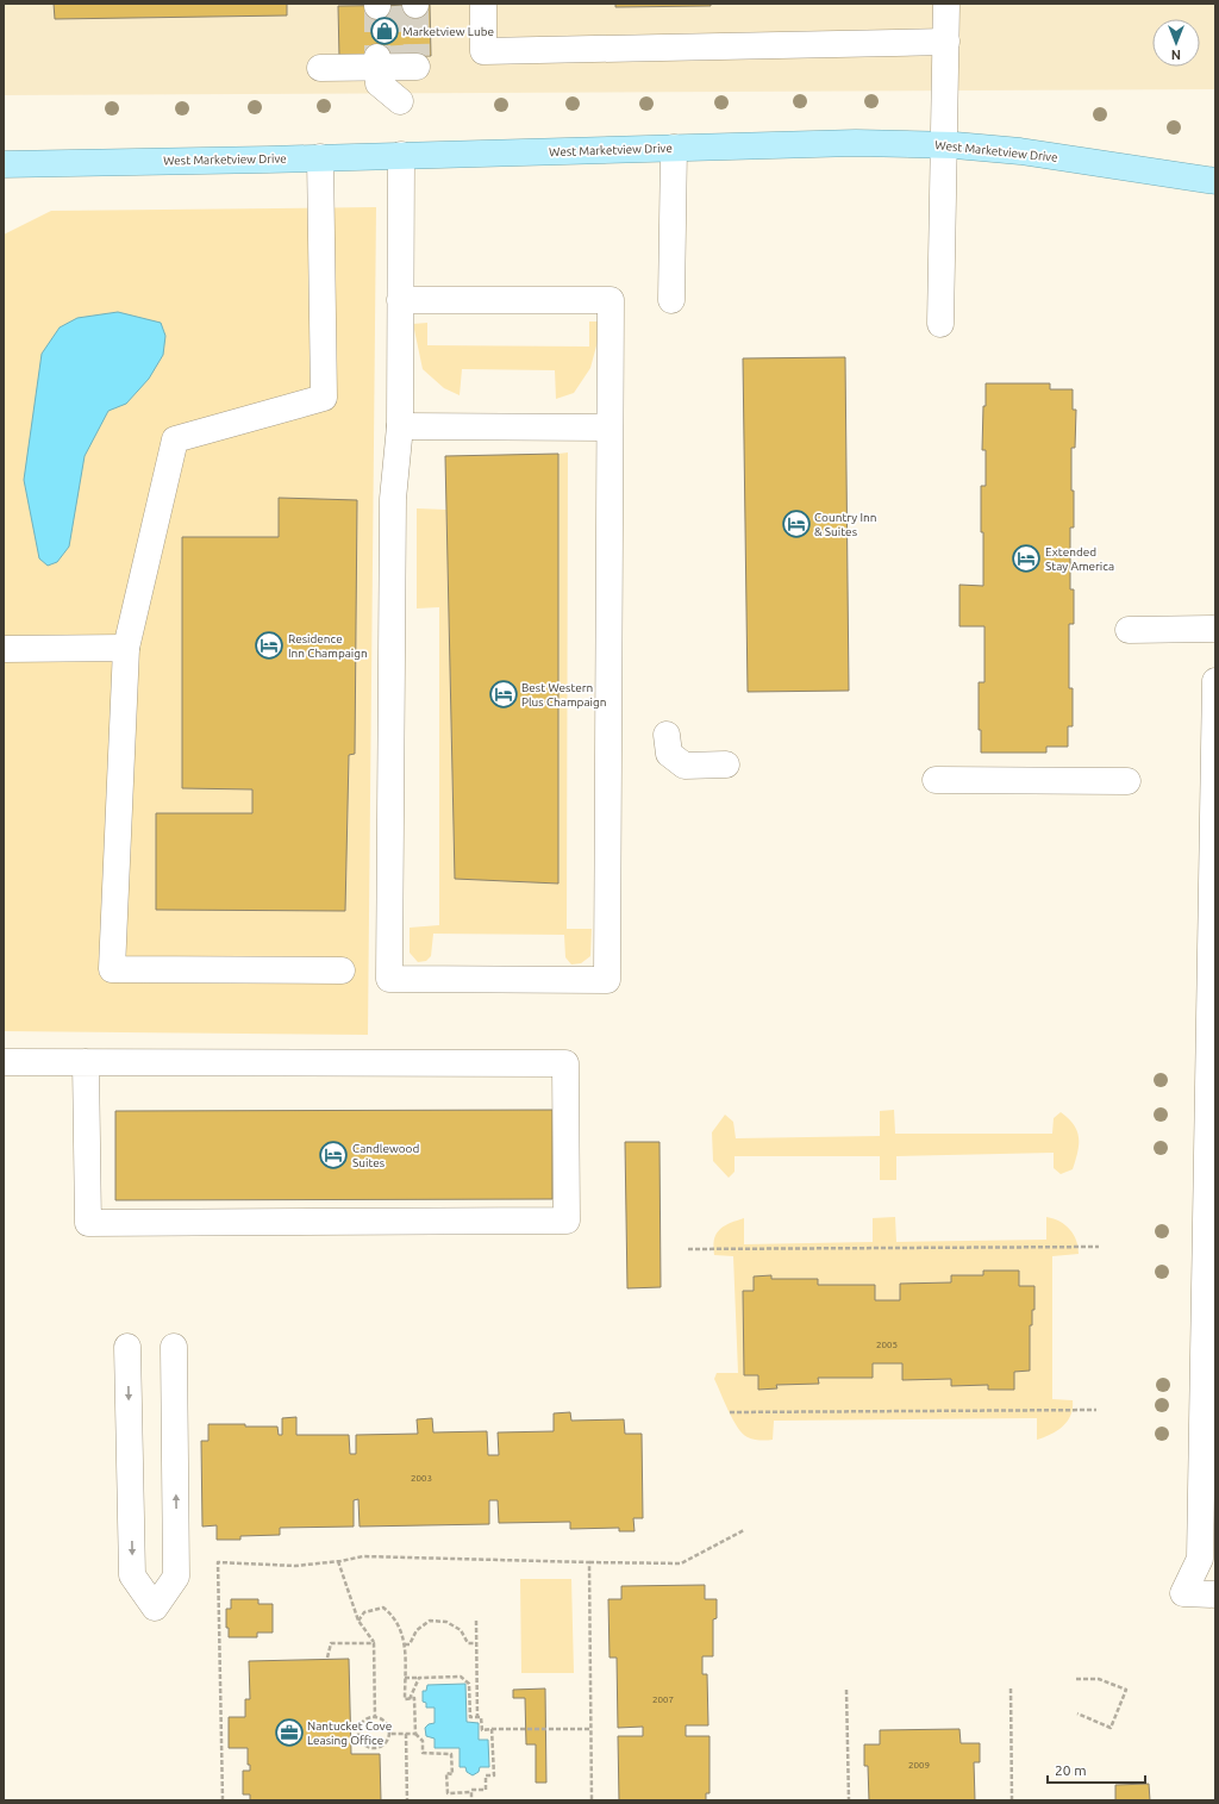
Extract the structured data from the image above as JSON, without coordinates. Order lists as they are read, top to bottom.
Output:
{
  "streets": {
    "main road": ["West Marketview Drive"]
  },
  "places": {
    "shop": ["Marketview Lube"],
    "hotel": [
      "Country Inn & Suites",
      "Extended Stay America",
      "Residence Inn Champaign",
      "Best Western Plus Champaign",
      "Candlewood Suites"
    ],
    "office": ["Nantucket Cove Leasing Office"]
  },
  "house_numbers": [
    "2005",
    "2003",
    "2007",
    "2009"
  ],
  "scale_bar": "20 m",
  "north": "bottom"
}
